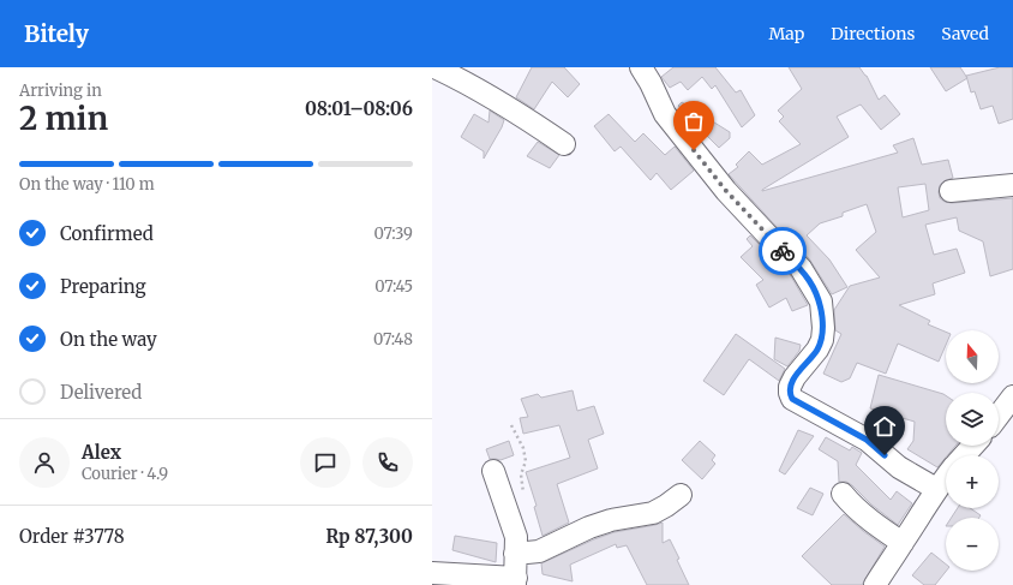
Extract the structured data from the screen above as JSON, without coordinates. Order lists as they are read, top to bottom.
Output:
{
  "north": "top",
  "page": {
    "header": "Bitely",
    "nav": ["Map", "Directions", "Saved"],
    "heading": ["2 min", "Arriving in", "08:01–08:06"],
    "panel": [
      "Alex",
      "Courier · 4.9",
      "Order #3778",
      "Rp 87,300"
    ],
    "bar": "On the way · 110 m",
    "list": [
      ["Confirmed", "07:39"],
      ["Preparing", "07:45"],
      ["On the way", "07:48"],
      "Delivered"
    ],
    "map_buttons": ["+", "−"]
  }
}
